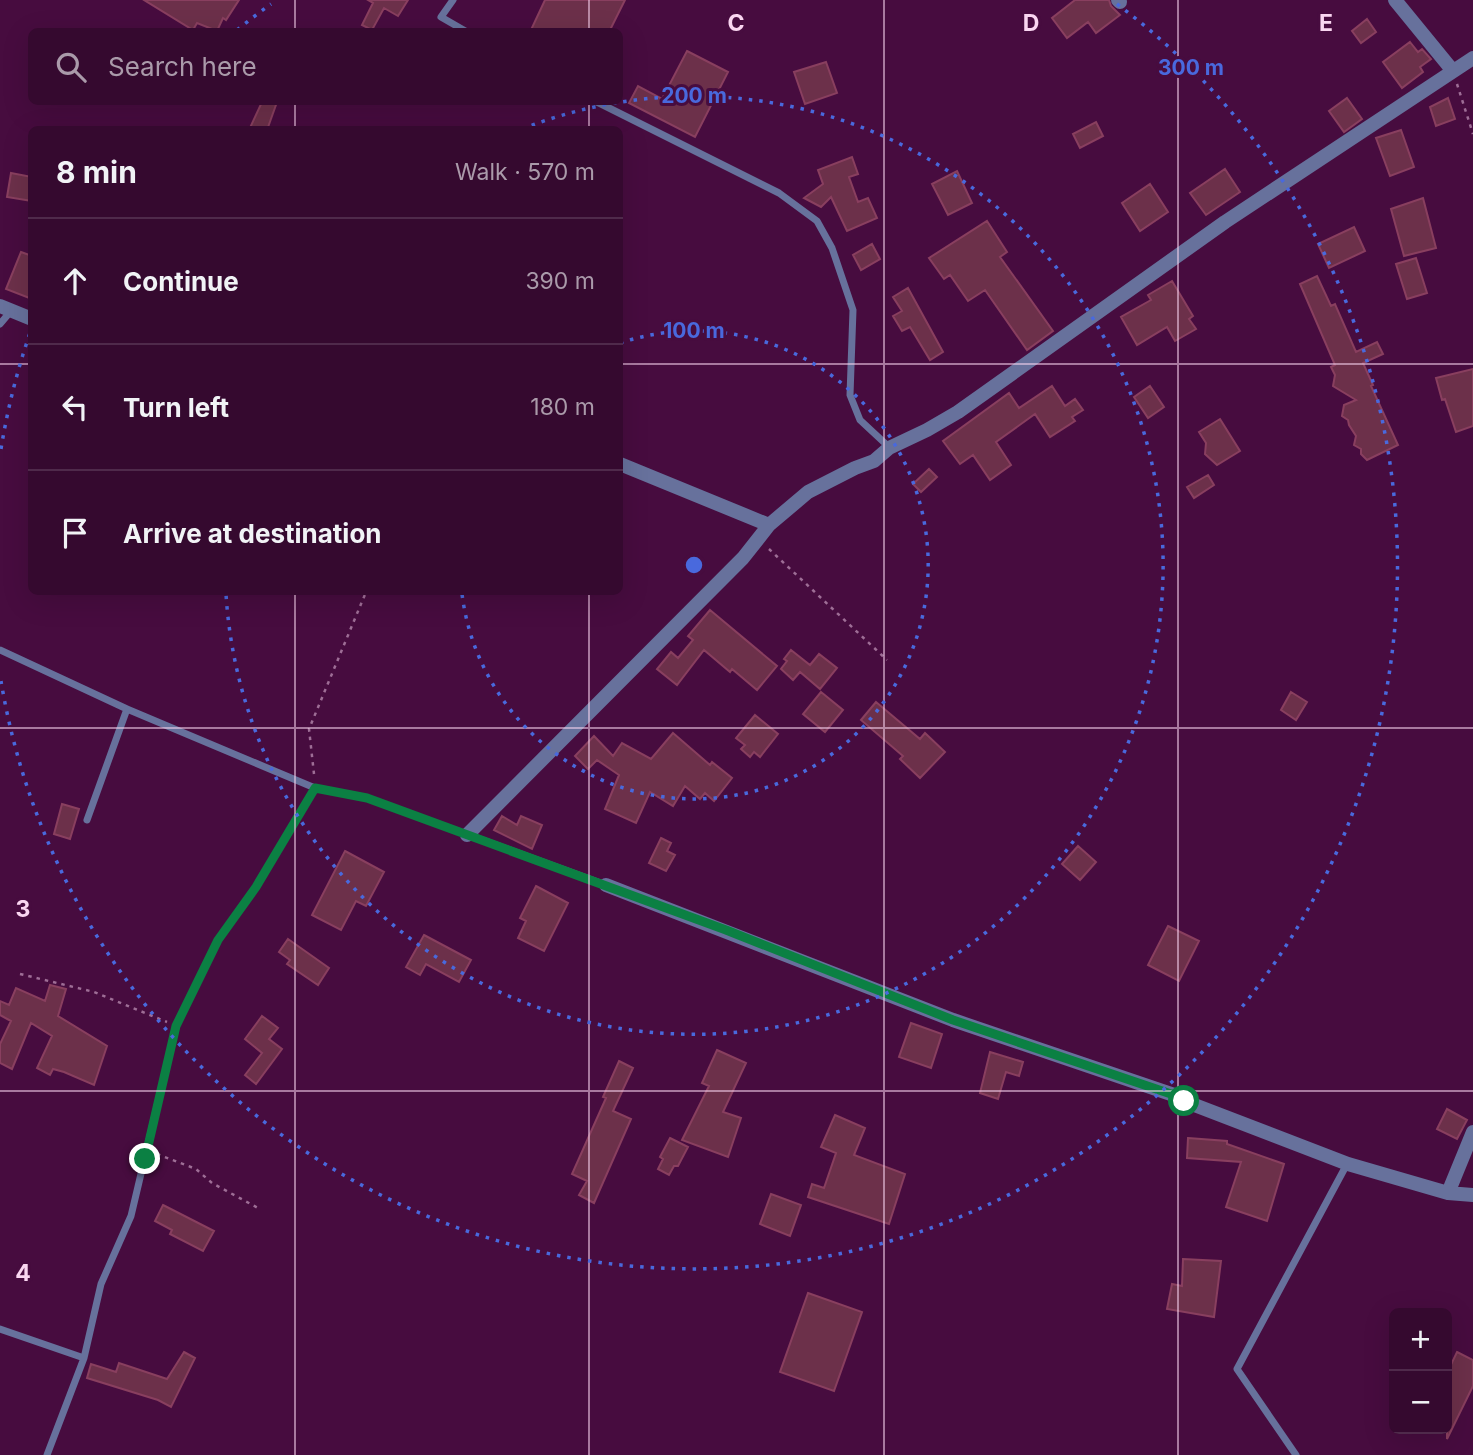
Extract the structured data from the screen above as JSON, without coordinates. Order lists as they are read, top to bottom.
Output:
{
  "page": {
    "search": "Search here",
    "heading": ["8 min", "Walk · 570 m"],
    "list": [
      ["Continue", "390 m"],
      ["Turn left", "180 m"],
      "Arrive at destination"
    ],
    "map_buttons": ["+", "−"]
  },
  "grid": {
    "columns": ["C", "D", "E"],
    "rows": ["3", "4"]
  },
  "rings": ["300 m", "200 m", "100 m"]
}
